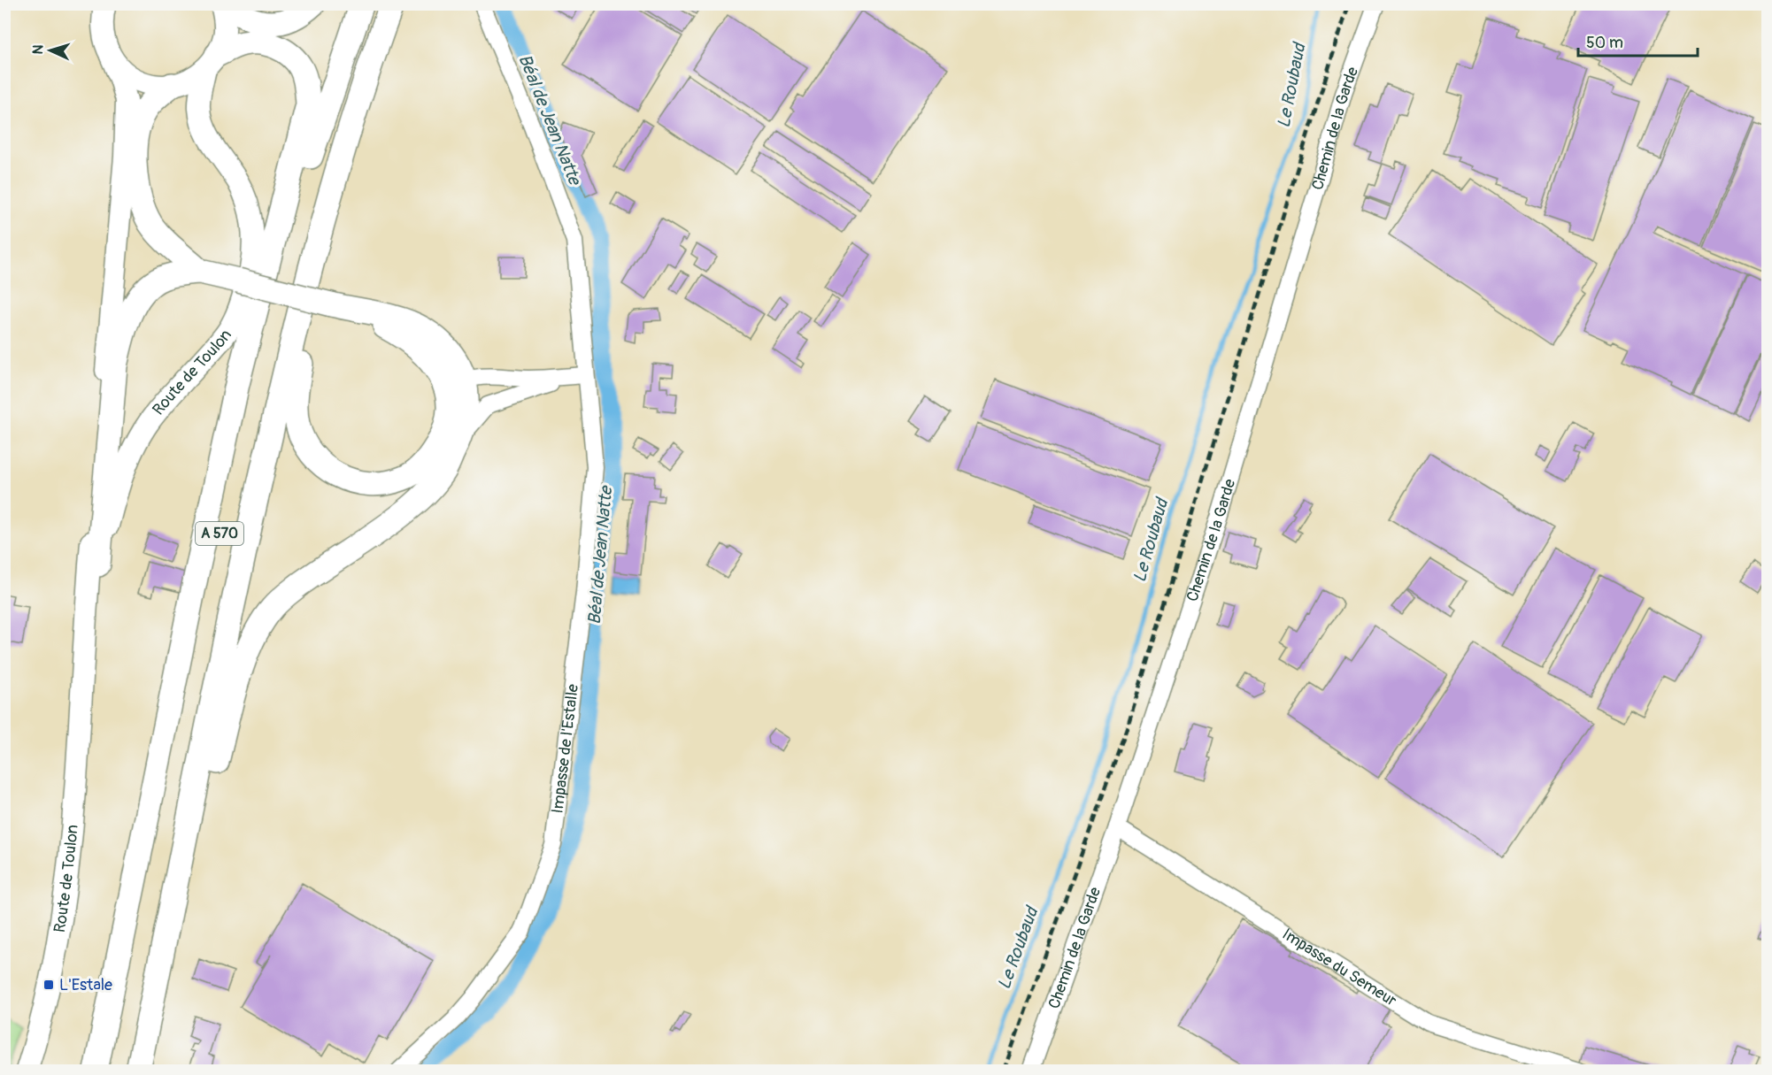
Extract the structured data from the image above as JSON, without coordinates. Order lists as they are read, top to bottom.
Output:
{
  "streets": {
    "highway": ["A 570"],
    "main road": ["Route de Toulon"],
    "street": ["Chemin de la Garde", "Impasse de l'Estalle", "Impasse du Semeur"]
  },
  "crossings": [
    ["Chemin de la Garde", "Impasse du Semeur"]
  ],
  "water": ["Le Roubaud", "Béal de Jean Natte"],
  "places": {
    "transit": ["L'Estale"]
  },
  "scale_bar": "50 m",
  "north": "left"
}
